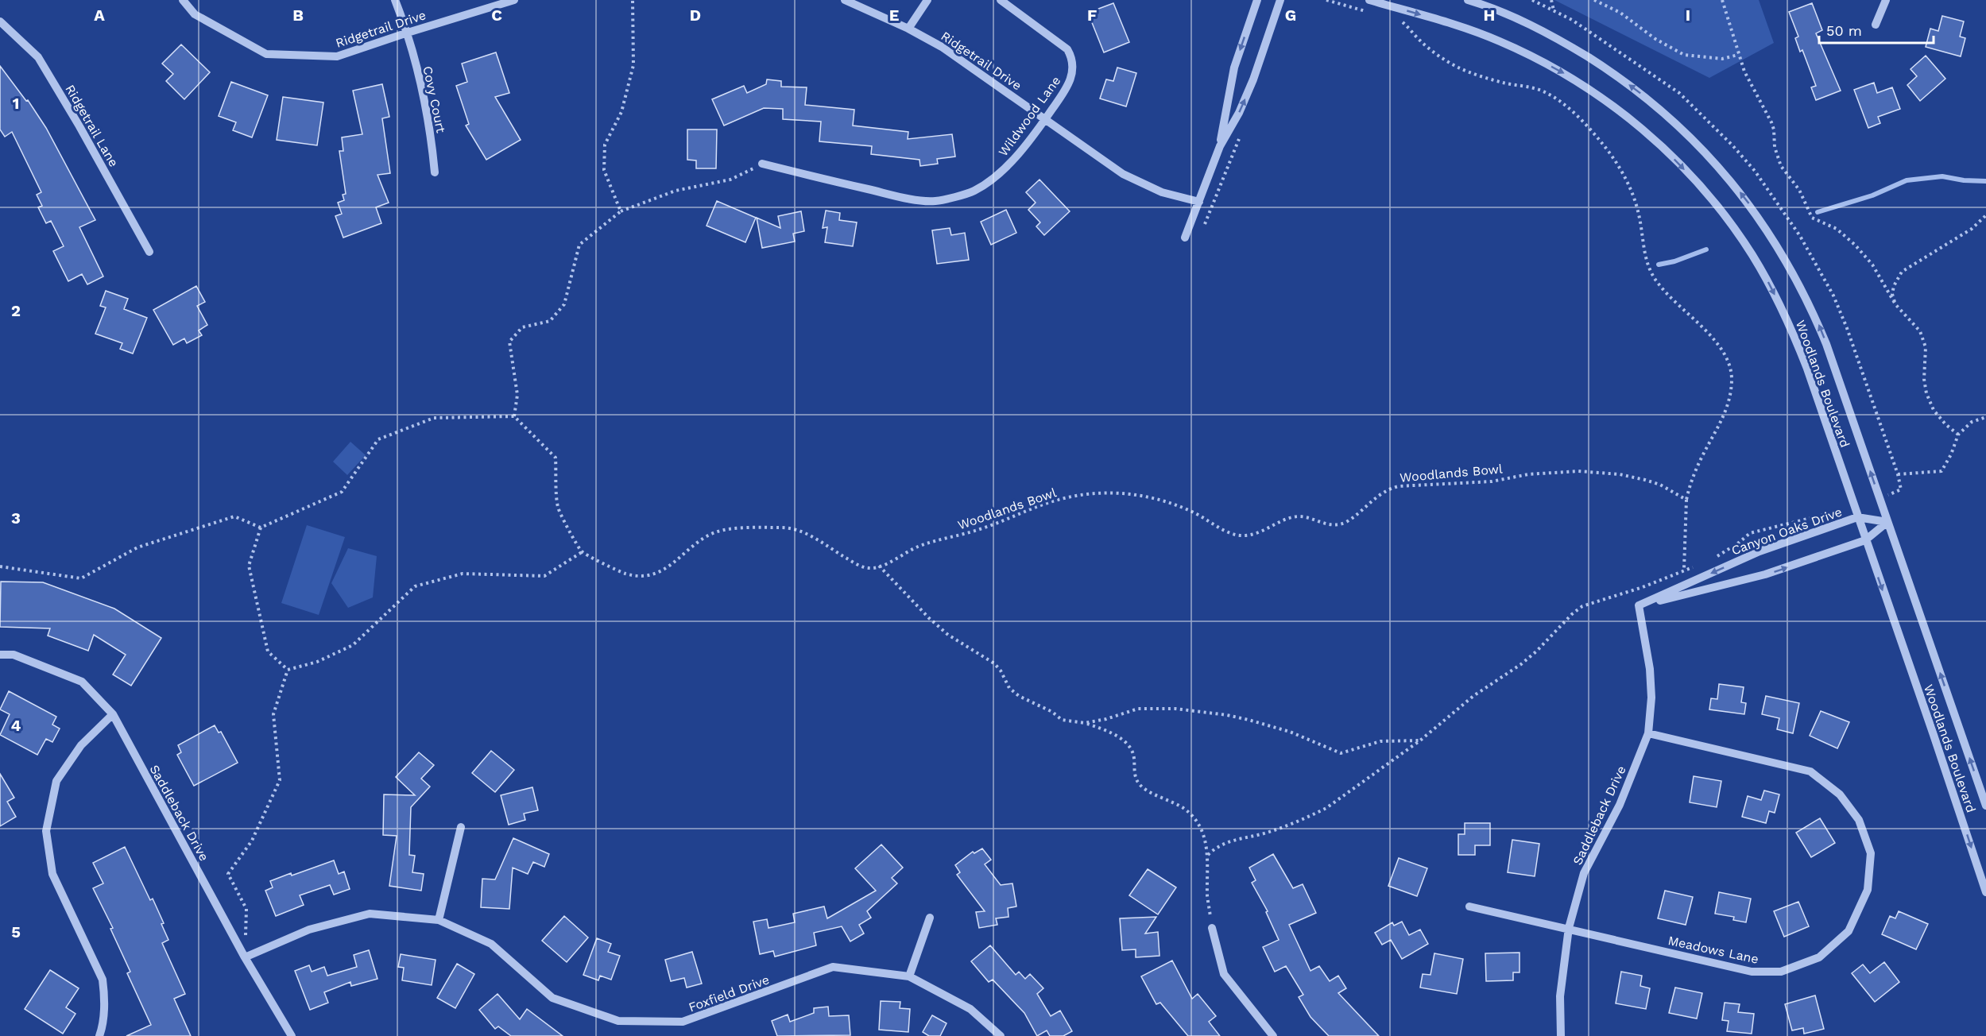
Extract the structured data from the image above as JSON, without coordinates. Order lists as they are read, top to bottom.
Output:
{
  "streets": {
    "street": [
      "Ridgetrail Drive",
      "Covy Court",
      "Wildwood Lane",
      "Ridgetrail Lane",
      "Woodlands Boulevard",
      "Canyon Oaks Drive",
      "Saddleback Drive",
      "Meadows Lane",
      "Foxfield Drive"
    ],
    "path": ["Woodlands Bowl"]
  },
  "crossings": [
    ["Ridgetrail Drive", "Covy Court"],
    ["Ridgetrail Drive", "Wildwood Lane"],
    ["Woodlands Boulevard", "Canyon Oaks Drive"],
    ["Canyon Oaks Drive", "Saddleback Drive"],
    ["Saddleback Drive", "Meadows Lane"],
    ["Saddleback Drive", "Foxfield Drive"]
  ],
  "scale_bar": "50 m",
  "grid": {
    "columns": [
      "A",
      "B",
      "C",
      "D",
      "E",
      "F",
      "G",
      "H",
      "I"
    ],
    "rows": [
      "1",
      "2",
      "3",
      "4",
      "5"
    ]
  }
}
